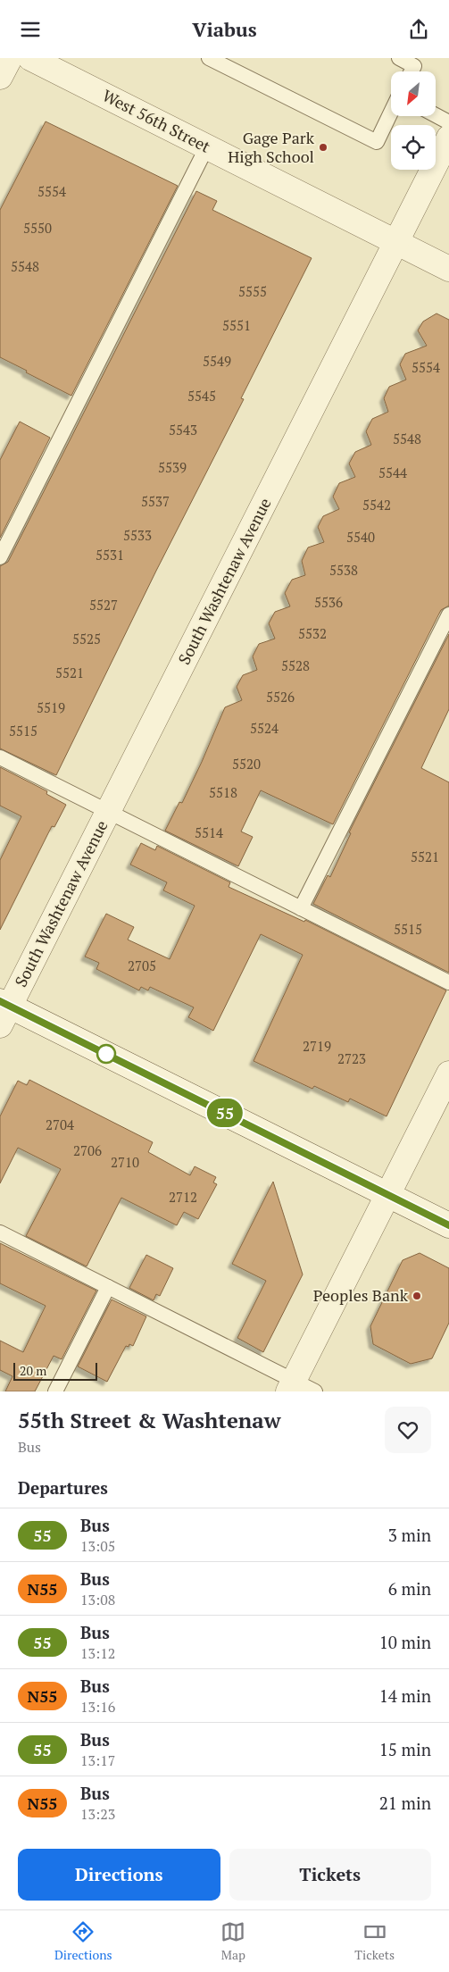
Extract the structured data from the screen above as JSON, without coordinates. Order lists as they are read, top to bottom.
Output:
{
  "streets": {
    "street": ["West 56th Street", "South Washtenaw Avenue"]
  },
  "crossings": [
    ["West 56th Street", "South Washtenaw Avenue"]
  ],
  "places": ["Gage Park High School", "Peoples Bank"],
  "lines": ["bus line 55"],
  "house_numbers": [
    "5554",
    "5550",
    "5548",
    "5555",
    "5551",
    "5549",
    "5554",
    "5545",
    "5543",
    "5548",
    "5539",
    "5544",
    "5537",
    "5542",
    "5533",
    "5540",
    "5531",
    "5538",
    "5536",
    "5527",
    "5532",
    "5525",
    "5528",
    "5521",
    "5526",
    "5519",
    "5524",
    "5515",
    "5520",
    "5518",
    "5514",
    "5521",
    "5515",
    "2705",
    "2719",
    "2723",
    "2704",
    "2706",
    "2710",
    "2712"
  ],
  "scale_bar": "20 m",
  "north": "bottom left",
  "page": {
    "header": "Viabus",
    "on_map": "55",
    "scale": "20 m",
    "heading": [
      ["55th Street & Washtenaw", "Bus"],
      "Departures"
    ],
    "list": [
      {
        "mark": "55",
        "name": "Bus",
        "note": "13:05",
        "value": "3 min"
      },
      {
        "mark": "N55",
        "name": "Bus",
        "note": "13:08",
        "value": "6 min"
      },
      {
        "mark": "55",
        "name": "Bus",
        "note": "13:12",
        "value": "10 min"
      },
      {
        "mark": "N55",
        "name": "Bus",
        "note": "13:16",
        "value": "14 min"
      },
      {
        "mark": "55",
        "name": "Bus",
        "note": "13:17",
        "value": "15 min"
      },
      {
        "mark": "N55",
        "name": "Bus",
        "note": "13:23",
        "value": "21 min"
      }
    ],
    "buttons": ["Directions", "Tickets"],
    "tabs": ["Directions", "Map", "Tickets"]
  }
}
